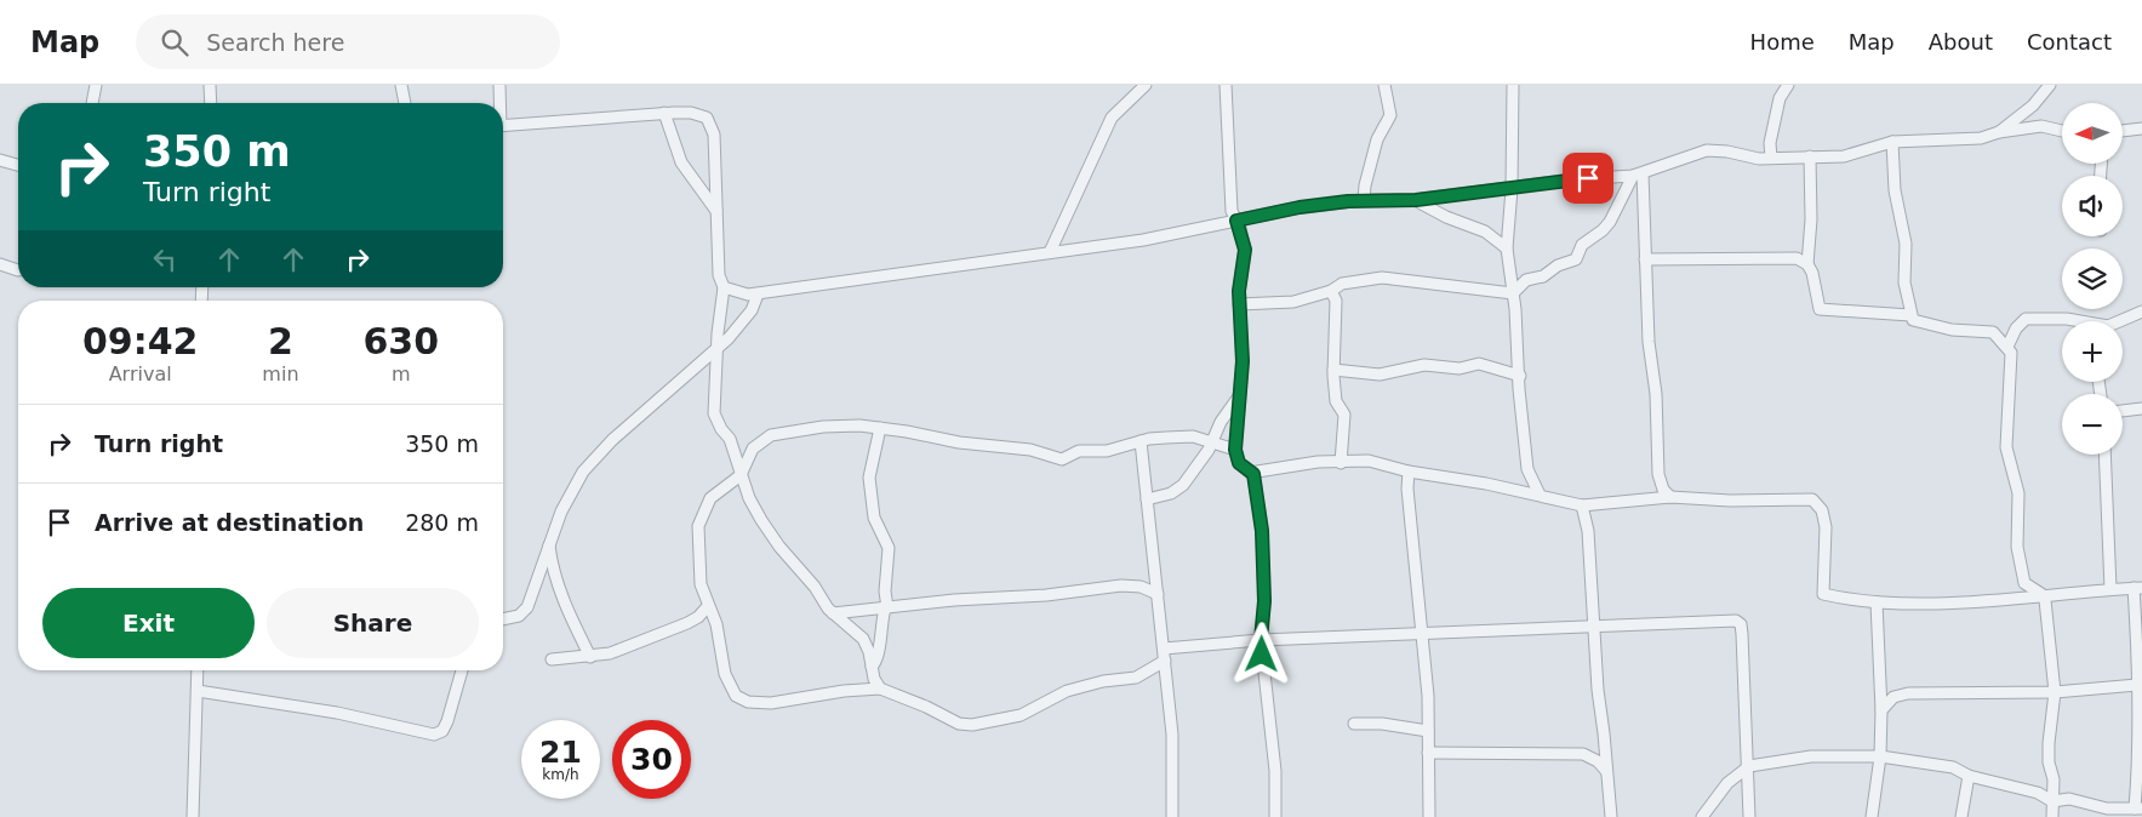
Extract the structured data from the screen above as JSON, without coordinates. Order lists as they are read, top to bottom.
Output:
{
  "north": "left",
  "page": {
    "header": "Map",
    "search": "Search here",
    "nav": [
      "Home",
      "Map",
      "About",
      "Contact"
    ],
    "map_buttons": ["+", "−"],
    "turn": ["350 m", "Turn right"],
    "eta": [
      "09:42",
      "Arrival",
      "2",
      "min",
      "630",
      "m"
    ],
    "list": [
      {
        "name": "Turn right",
        "value": "350 m"
      },
      {
        "name": "Arrive at destination",
        "value": "280 m"
      }
    ],
    "buttons": ["Exit", "Share"],
    "speed": "21 km/h",
    "limit": "30"
  }
}
